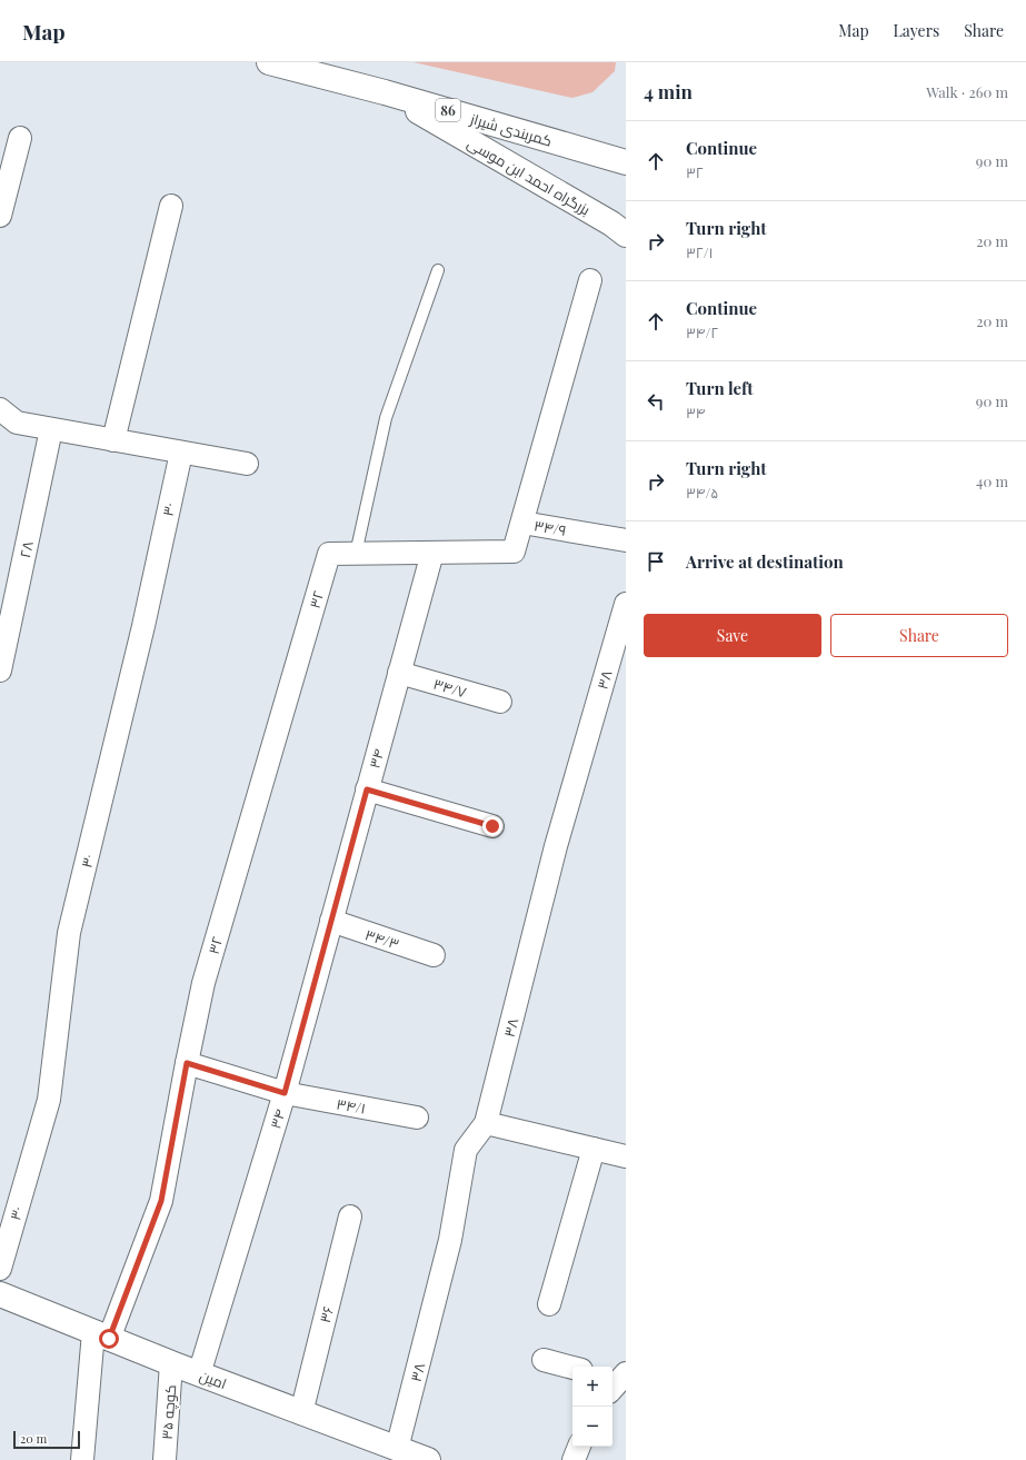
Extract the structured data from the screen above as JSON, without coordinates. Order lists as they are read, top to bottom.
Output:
{
  "streets": {
    "main road": [
      "86",
      "کمربندی شیراز",
      "بزرگراه احمد ابن موسی",
      "امین"
    ],
    "street": [
      "۳۰",
      "۳۴/۹",
      "۲۸",
      "۳۲",
      "۳۸",
      "۳۴/۷",
      "۳۴",
      "۳۴/۳",
      "۳۴/۱",
      "۳۶",
      "کوچه ۳۵"
    ]
  },
  "crossings": [
    ["کمربندی شیراز", "بزرگراه احمد ابن موسی"],
    ["۳۲", "۳۴/۱"],
    ["۳۲", "امین"],
    ["۳۸", "امین"],
    ["۳۴/۷", "۳۴"],
    ["۳۴", "۳۴/۳"],
    ["۳۴", "۳۴/۱"],
    ["۳۴", "امین"],
    ["۳۶", "امین"],
    ["امین", "کوچه ۳۵"]
  ],
  "scale_bar": "20 m",
  "page": {
    "header": "Map",
    "nav": ["Map", "Layers", "Share"],
    "heading": ["4 min", "Walk · 260 m"],
    "list": [
      ["Continue", "۳۲", "90 m"],
      ["Turn right", "۳۲/۱", "20 m"],
      ["Continue", "۳۴/۲", "20 m"],
      ["Turn left", "۳۴", "90 m"],
      ["Turn right", "۳۴/۵", "40 m"],
      "Arrive at destination"
    ],
    "buttons": ["Save", "Share"],
    "map_buttons": ["+", "−"],
    "scale": "20 m"
  }
}
